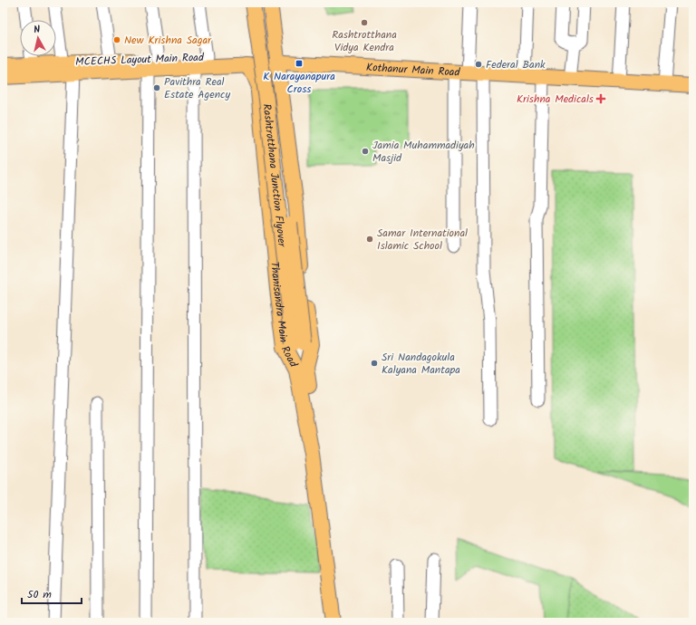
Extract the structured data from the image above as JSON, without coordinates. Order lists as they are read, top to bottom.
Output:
{
  "streets": {
    "main road": [
      "MCECHS Layout Main Road",
      "Kothanur Main Road",
      "Rashtrotthana Junction Flyover",
      "Thanisandra Main Road"
    ]
  },
  "crossings": [
    ["MCECHS Layout Main Road", "Kothanur Main Road"],
    ["MCECHS Layout Main Road", "Thanisandra Main Road"],
    ["Kothanur Main Road", "Thanisandra Main Road"],
    ["Rashtrotthana Junction Flyover", "Thanisandra Main Road"]
  ],
  "places": {
    "other": [
      "Rashtrotthana Vidya Kendra",
      "New Krishna Sagar",
      "Federal Bank",
      "Pavithra Real Estate Agency",
      "Jamia Muhammadiyah Masjid",
      "Samar International Islamic School",
      "Sri Nandagokula Kalyana Mantapa"
    ],
    "transit": ["K Narayanapura Cross"],
    "health": ["Krishna Medicals"]
  },
  "scale_bar": "50 m",
  "north": "top"
}
